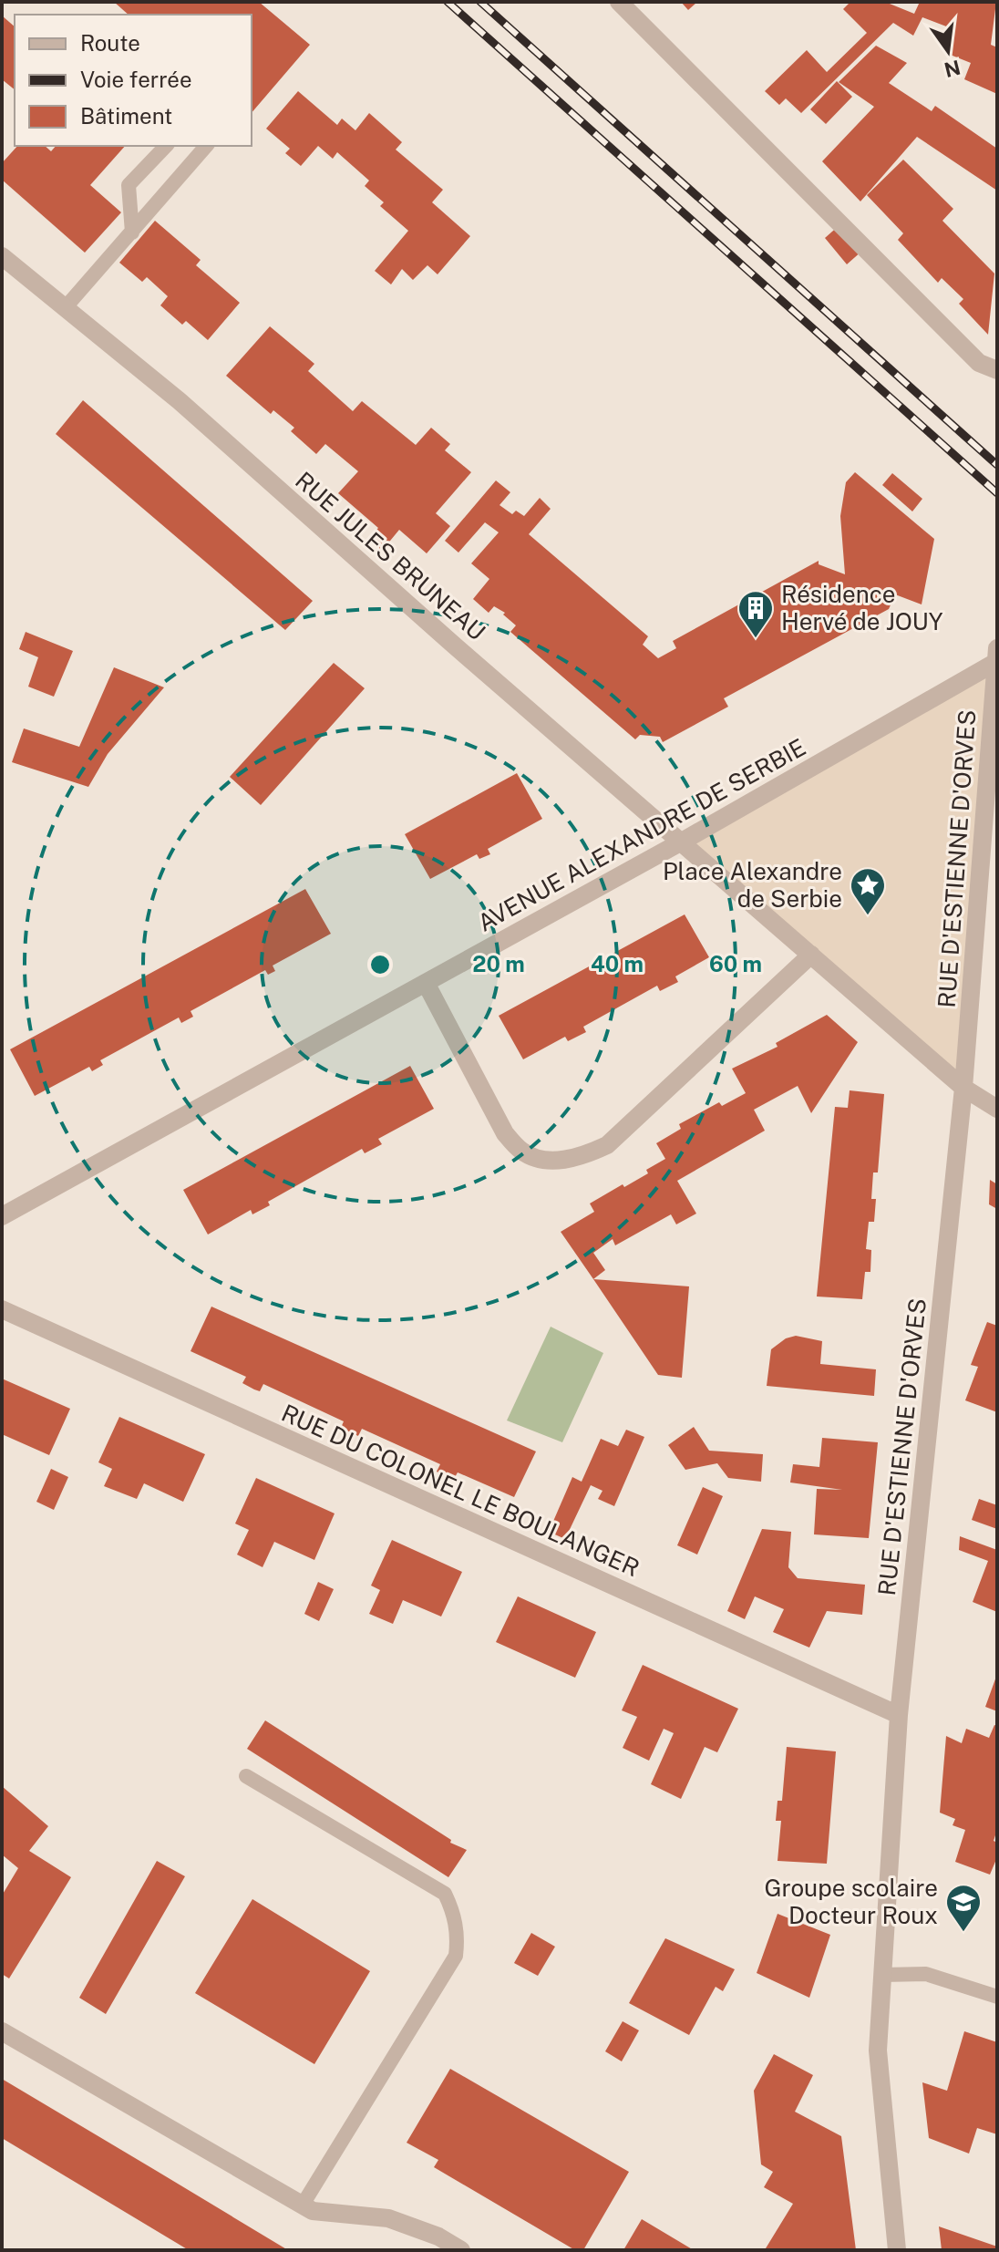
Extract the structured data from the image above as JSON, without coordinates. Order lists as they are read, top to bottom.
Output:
{
  "streets": {
    "street": [
      "RUE JULES BRUNEAU",
      "AVENUE ALEXANDRE DE SERBIE",
      "RUE D'ESTIENNE D'ORVES",
      "RUE DU COLONEL LE BOULANGER"
    ]
  },
  "crossings": [
    ["RUE JULES BRUNEAU", "AVENUE ALEXANDRE DE SERBIE"],
    ["AVENUE ALEXANDRE DE SERBIE", "RUE D'ESTIENNE D'ORVES"],
    ["RUE D'ESTIENNE D'ORVES", "RUE DU COLONEL LE BOULANGER"]
  ],
  "places": {
    "building": ["Résidence Hervé de JOUY"],
    "place": ["Place Alexandre de Serbie"],
    "school or university": ["Groupe scolaire Docteur Roux"]
  },
  "legend": ["Route", "Voie ferrée", "Bâtiment"],
  "north": "bottom",
  "rings": ["20 m", "40 m", "60 m"]
}
